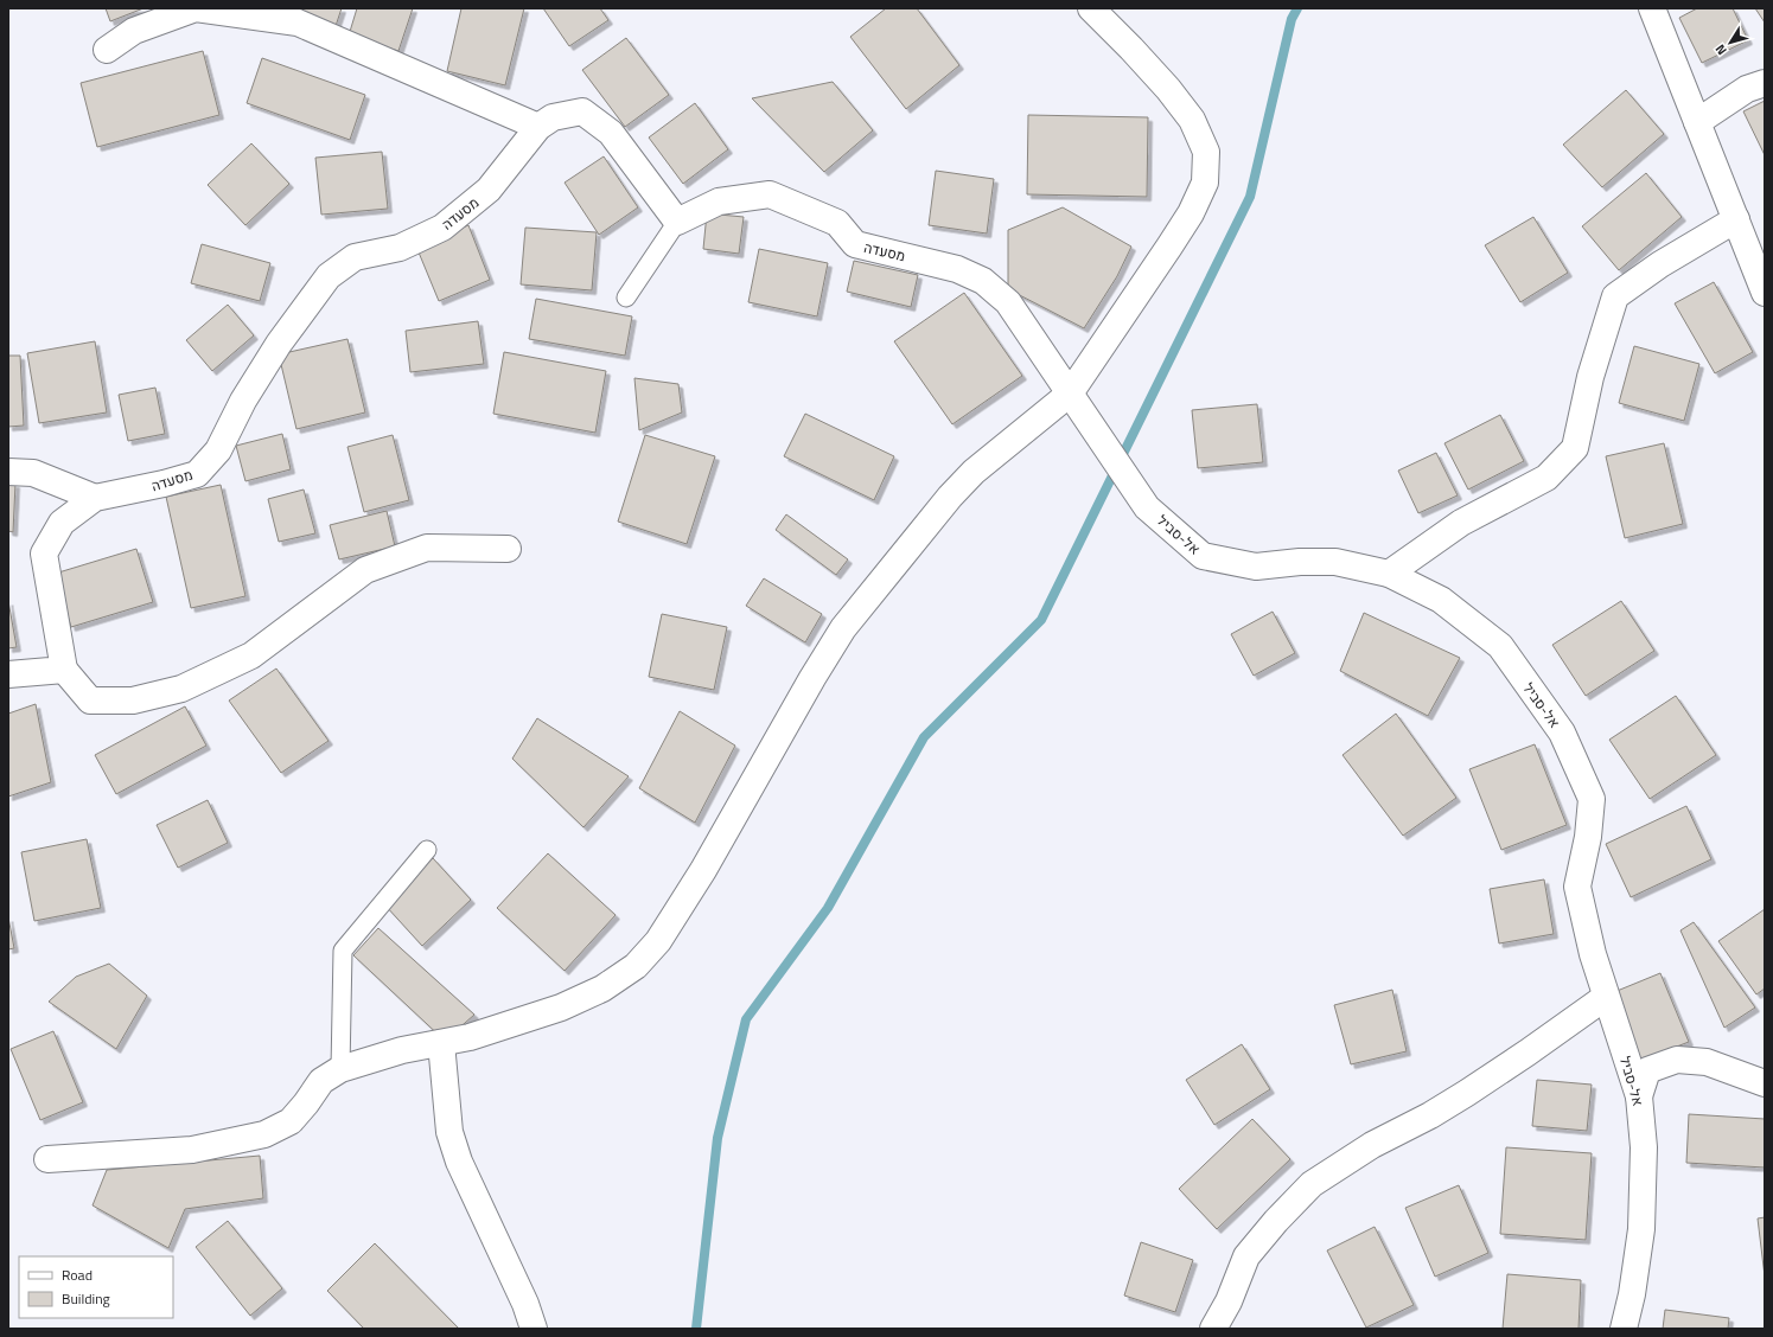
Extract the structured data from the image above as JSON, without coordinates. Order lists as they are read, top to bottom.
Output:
{
  "streets": {
    "street": ["מסעדה", "אל-סביל"]
  },
  "crossings": [
    ["מסעדה", "אל-סביל"]
  ],
  "legend": ["Road", "Building"],
  "north": "bottom left"
}
